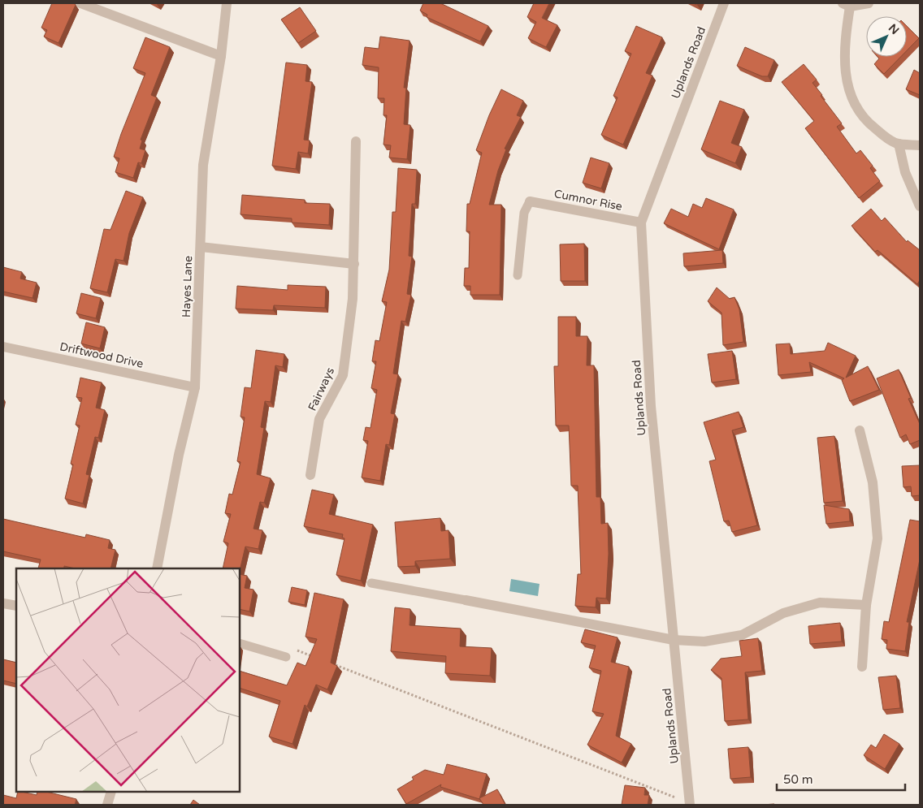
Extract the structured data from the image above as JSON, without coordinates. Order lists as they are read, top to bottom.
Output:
{
  "streets": {
    "street": [
      "Uplands Road",
      "Cumnor Rise",
      "Hayes Lane",
      "Driftwood Drive",
      "Fairways"
    ]
  },
  "crossings": [
    ["Uplands Road", "Cumnor Rise"],
    ["Hayes Lane", "Driftwood Drive"]
  ],
  "scale_bar": "50 m",
  "north": "top right"
}
